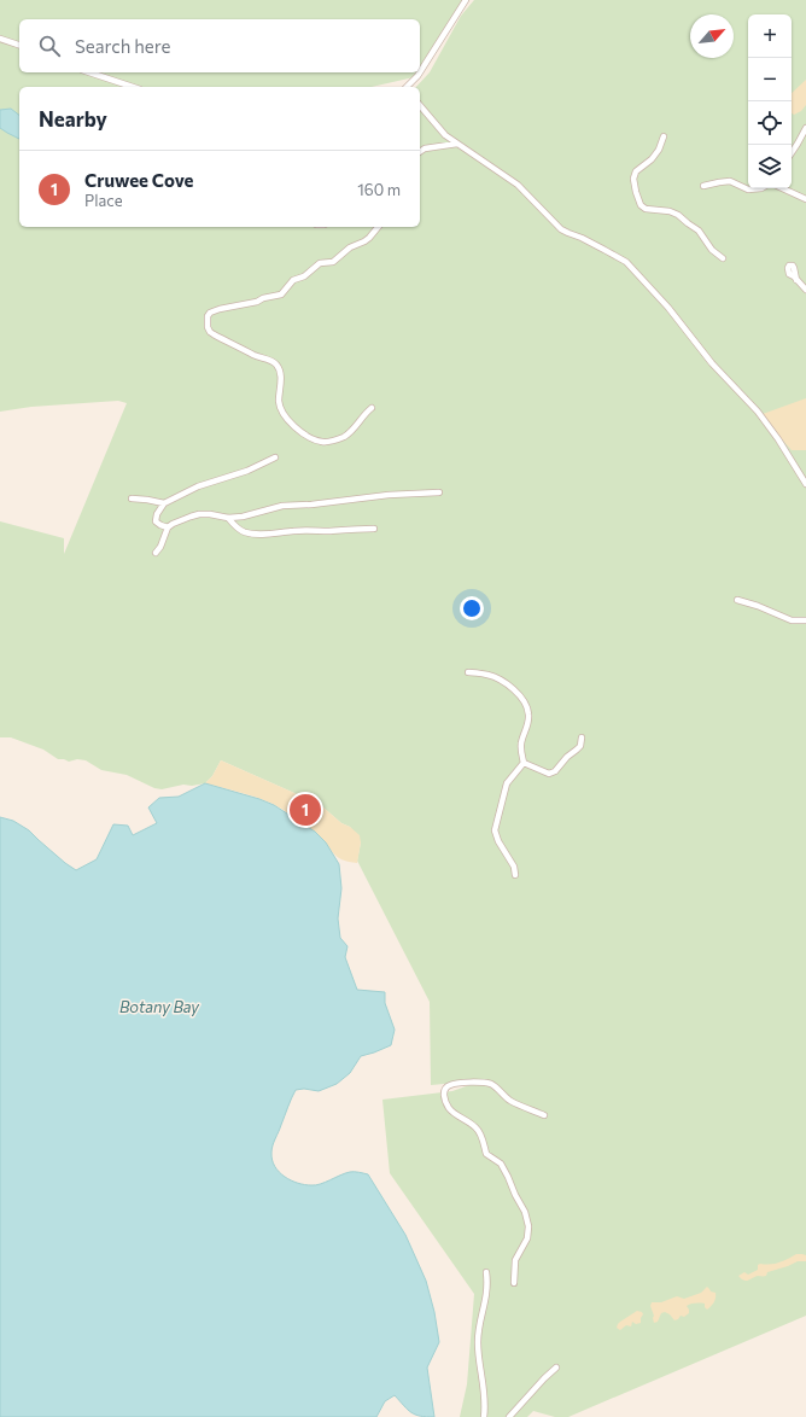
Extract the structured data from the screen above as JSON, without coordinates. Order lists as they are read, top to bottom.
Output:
{
  "water": ["Botany Bay"],
  "north": "top right",
  "page": {
    "map_buttons": ["+", "−"],
    "search": "Search here",
    "heading": "Nearby",
    "list": [
      {
        "mark": "1",
        "name": "Cruwee Cove",
        "note": "Place",
        "value": "160 m"
      }
    ],
    "pins": "1"
  }
}
